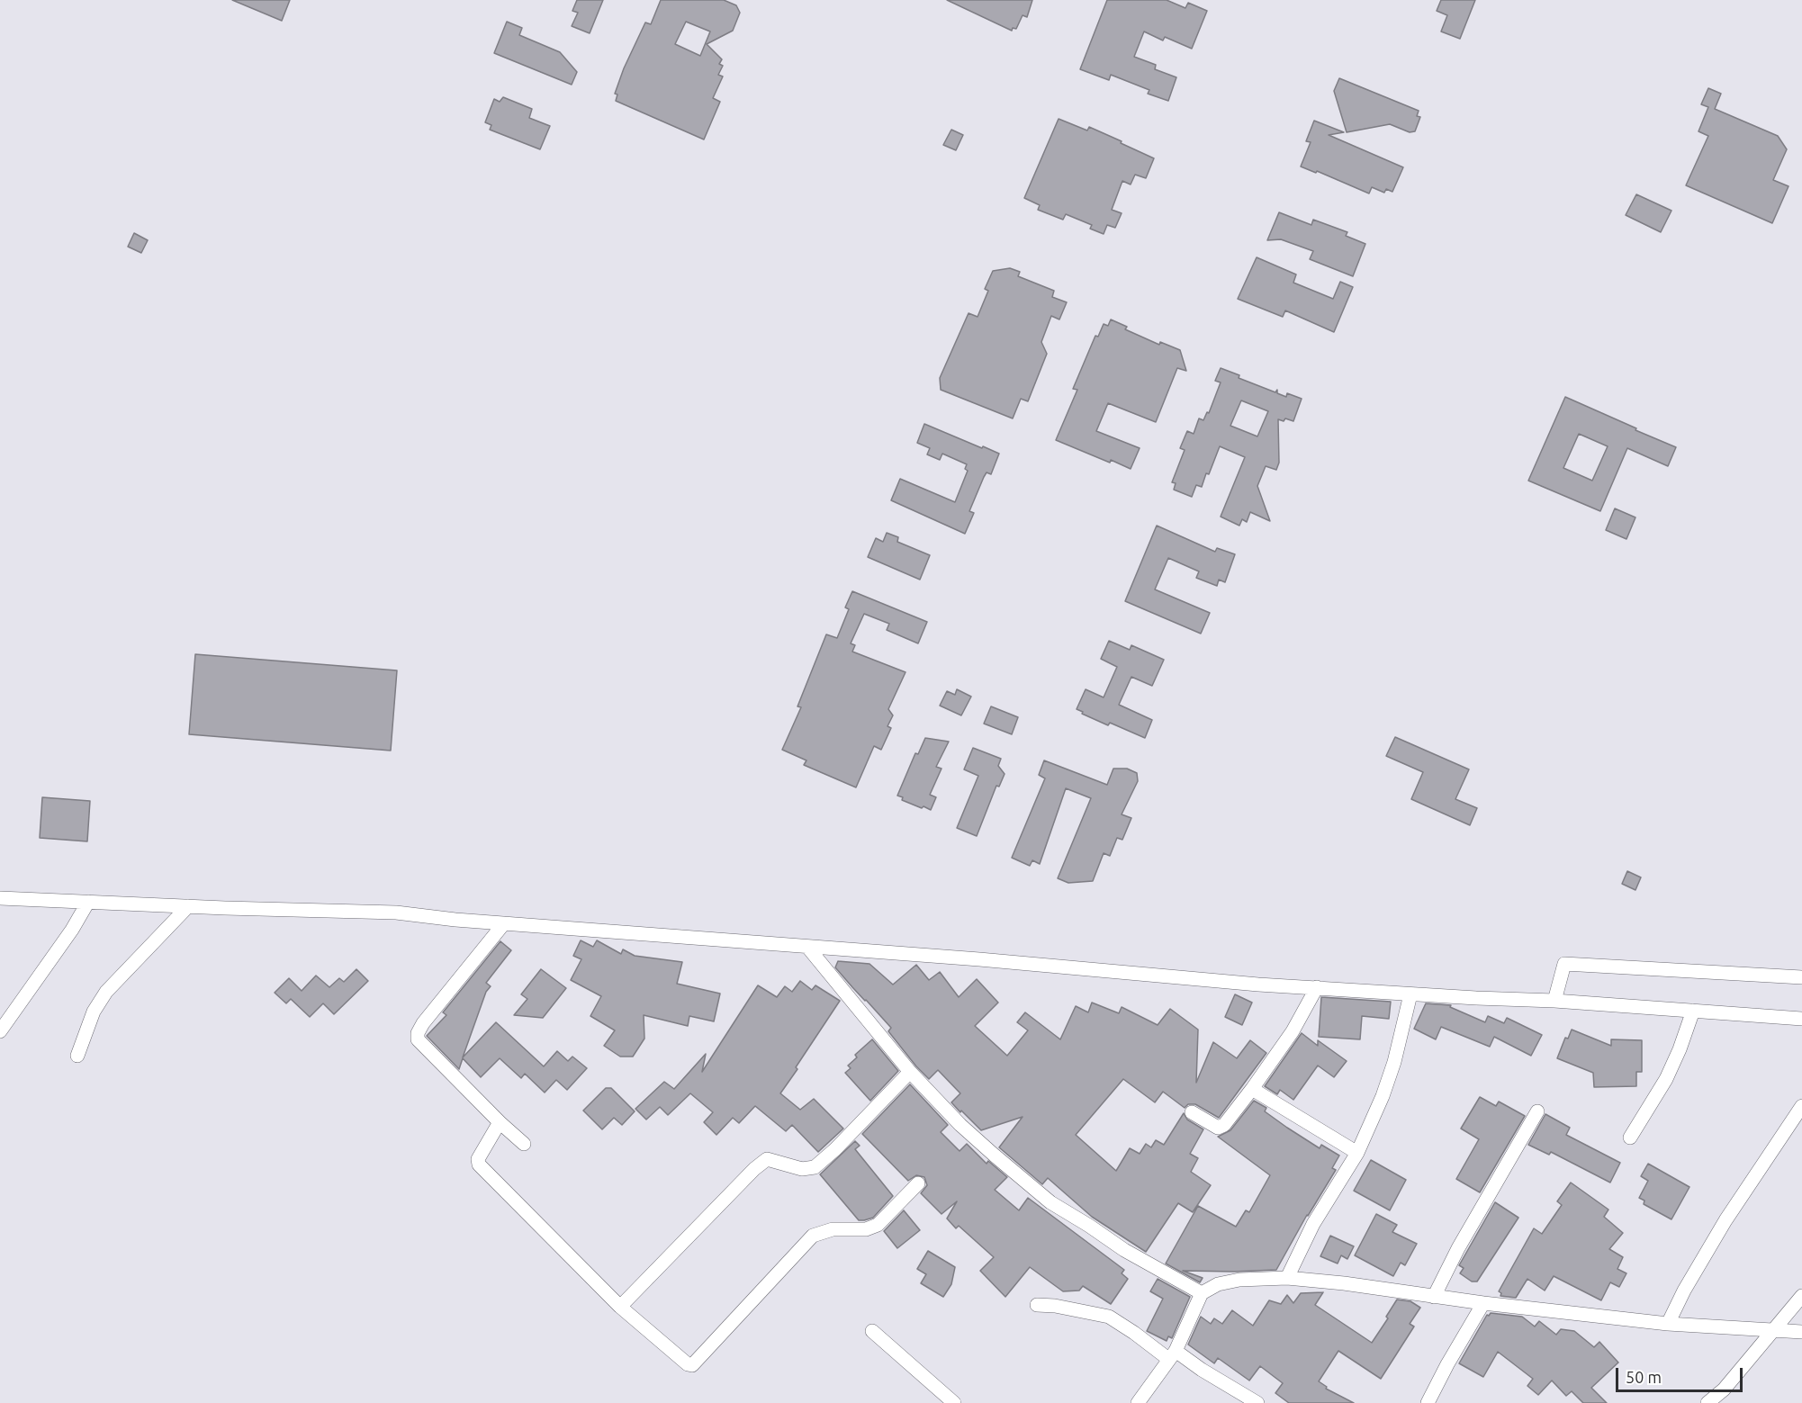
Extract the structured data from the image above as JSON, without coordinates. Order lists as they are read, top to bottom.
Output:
{
  "scale_bar": "50 m"
}
